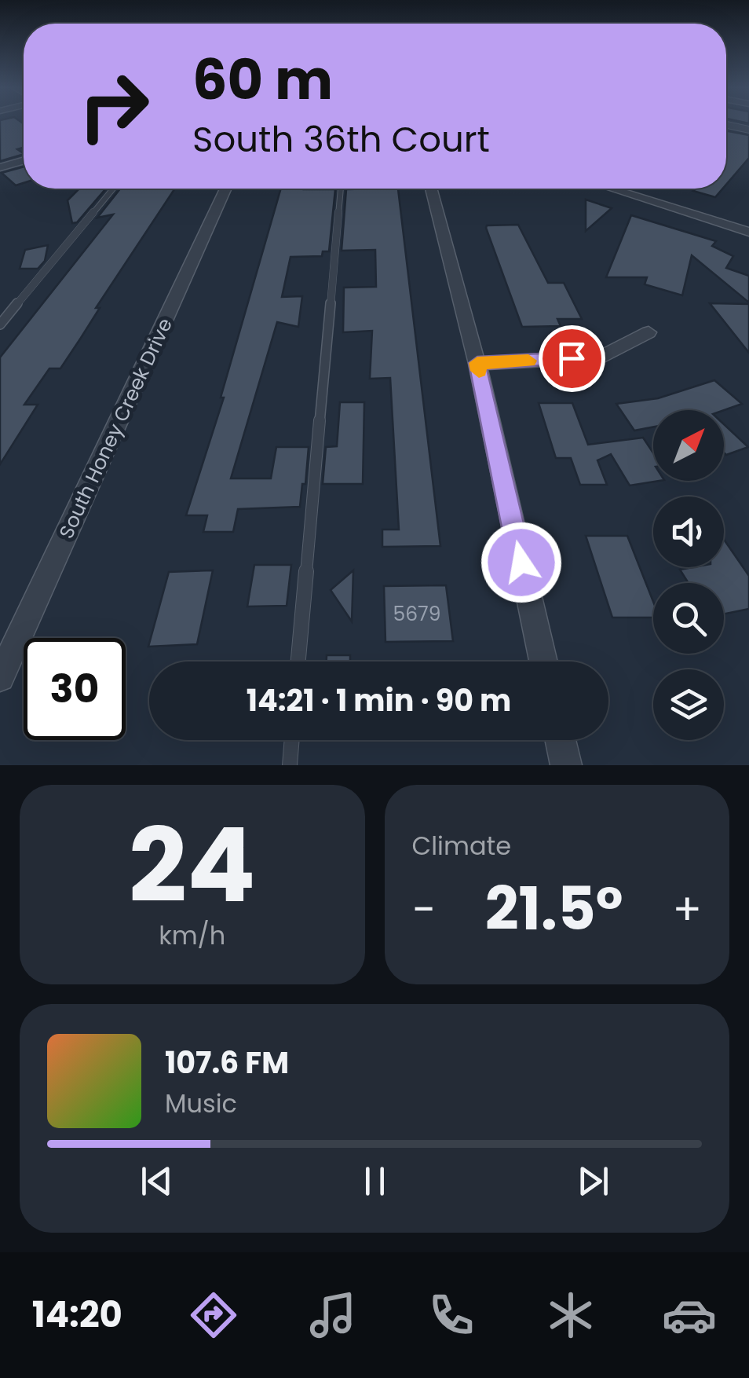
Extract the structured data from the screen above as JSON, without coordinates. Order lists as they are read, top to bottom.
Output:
{
  "streets": {
    "street": ["South Honey Creek Drive"]
  },
  "house_numbers": ["5679"],
  "north": "top right",
  "page": {
    "turn": ["60 m", "South 36th Court"],
    "limit": "30",
    "trip": "14:21 · 1 min · 90 m",
    "tile": [
      ["24", "km/h"],
      "Climate"
    ],
    "heat": ["−", "21.5°", "+"],
    "song": ["107.6 FM", "Music"],
    "tabs": "14:20"
  }
}
